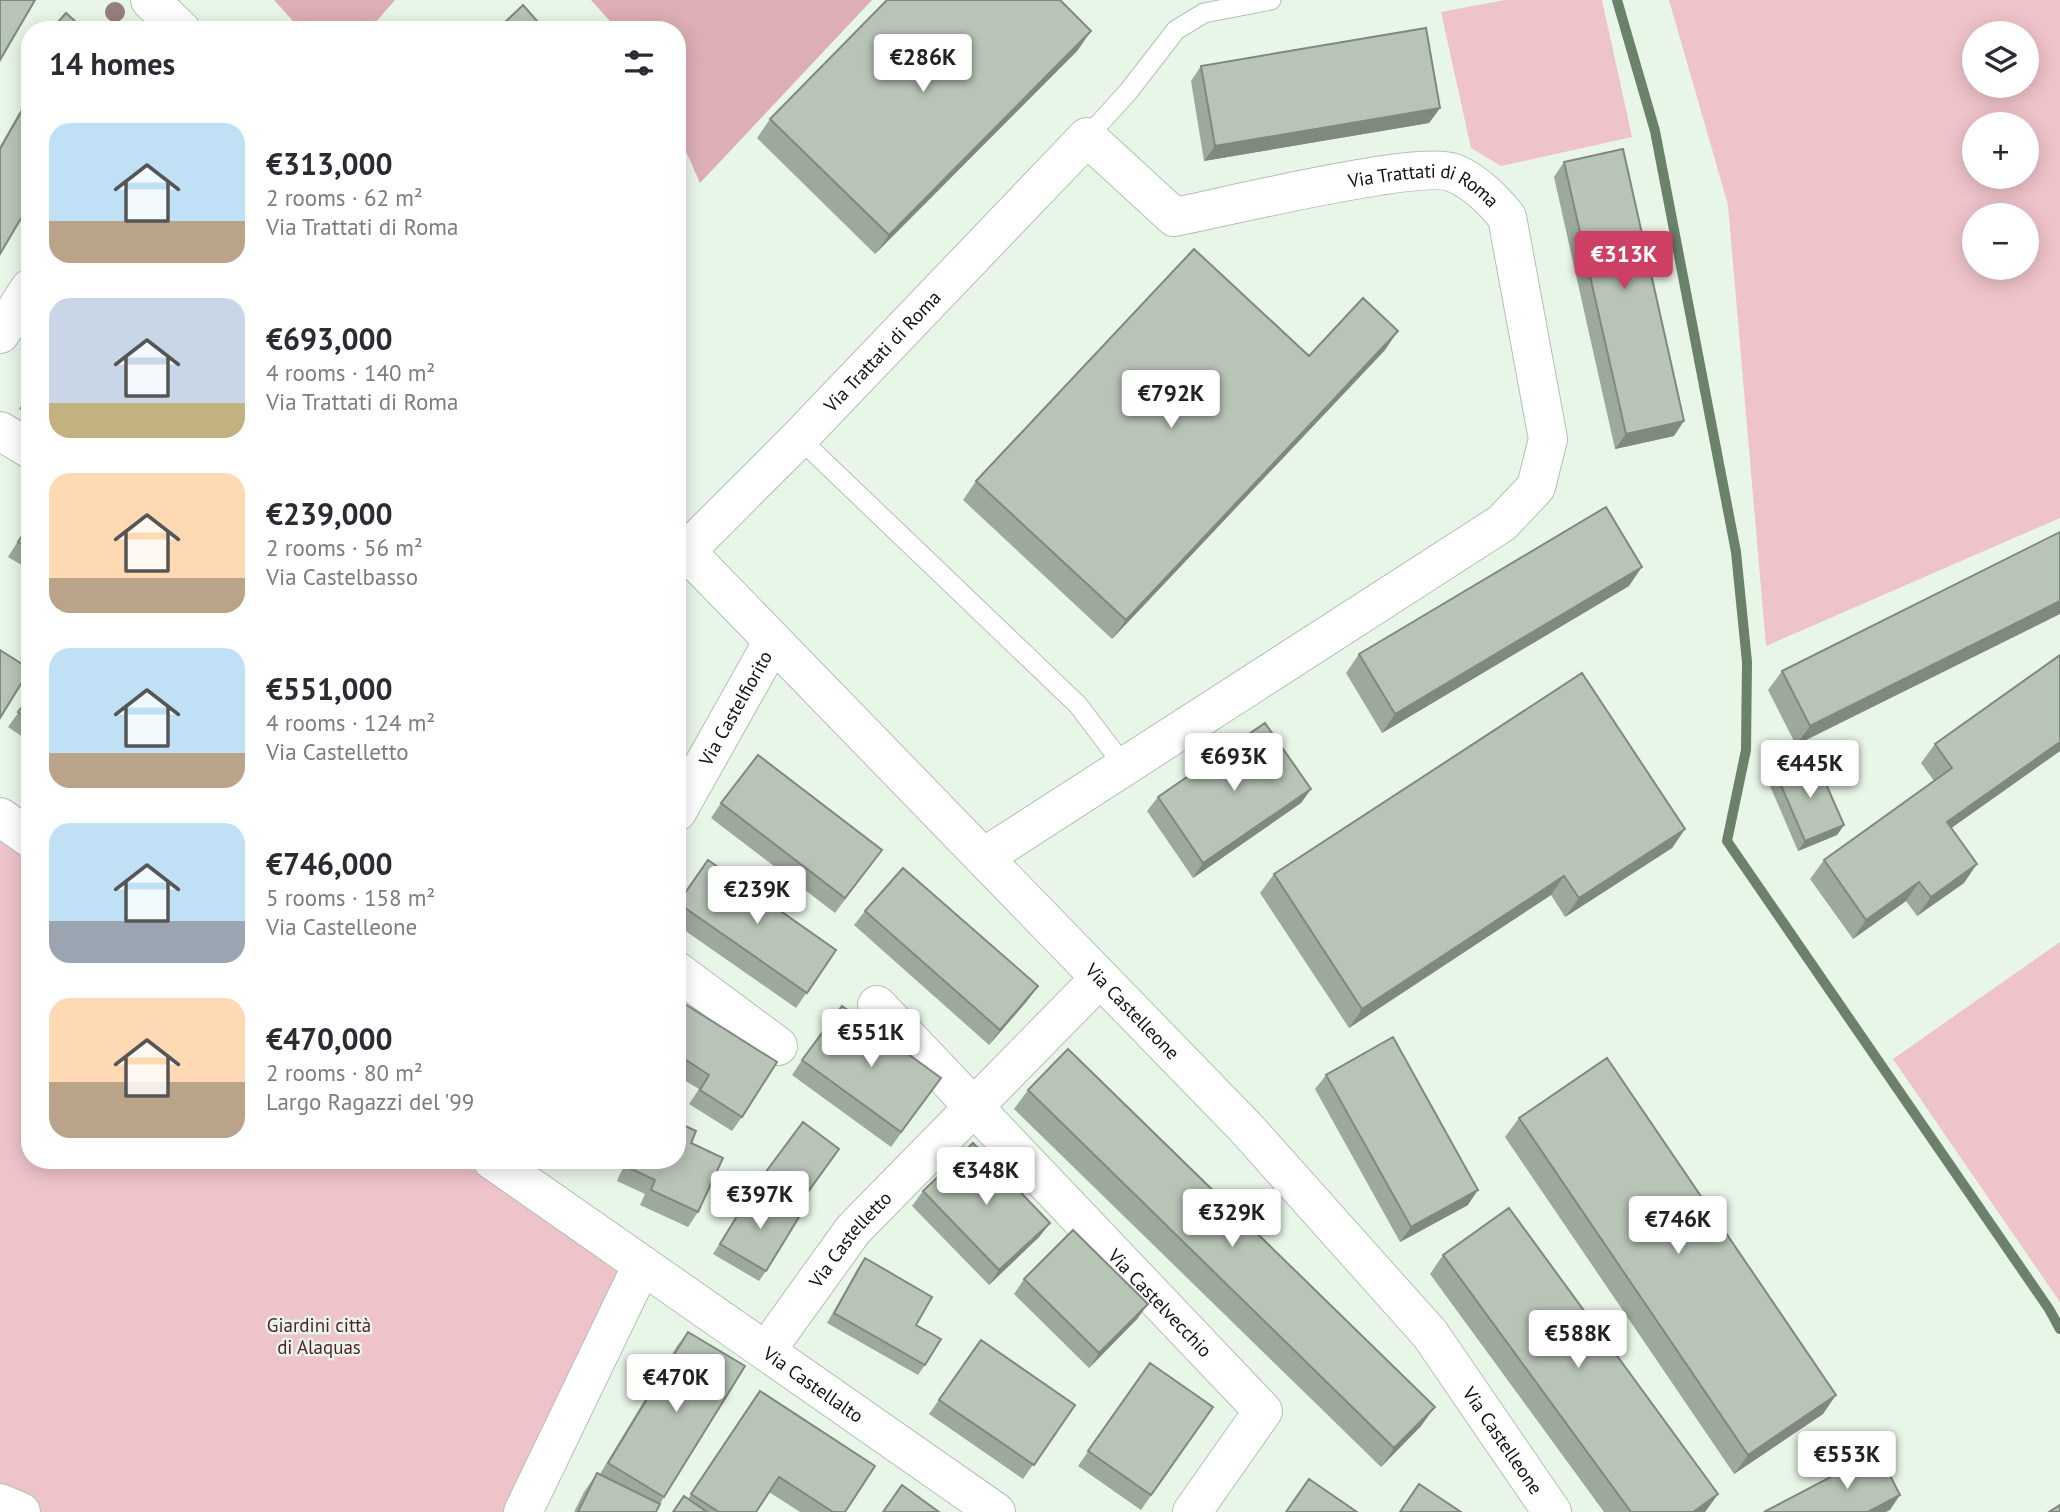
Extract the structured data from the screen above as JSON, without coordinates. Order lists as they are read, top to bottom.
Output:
{
  "streets": {
    "street": [
      "Via Trattati di Roma",
      "Via Castelfiorito",
      "Via Castelleone",
      "Via Castelletto",
      "Via Castelvecchio",
      "Via Castellalto"
    ]
  },
  "crossings": [
    ["Via Trattati di Roma", "Via Castelleone"],
    ["Via Castelfiorito", "Via Castelleone"],
    ["Via Castelleone", "Via Castelletto"],
    ["Via Castelletto", "Via Castelvecchio"],
    ["Via Castelletto", "Via Castellalto"]
  ],
  "parks": ["Giardini città di Alaquas"],
  "page": {
    "map_buttons": ["+", "−"],
    "heading": "14 homes",
    "price": [
      "€286K",
      "€313K",
      "€792K",
      "€693K",
      "€445K",
      "€239K",
      "€551K",
      "€348K",
      "€397K",
      "€329K",
      "€746K",
      "€588K",
      "€470K",
      "€553K"
    ],
    "list": [
      {
        "name": "€313,000",
        "note": "2 rooms · 62 m² · Via Trattati di Roma"
      },
      {
        "name": "€693,000",
        "note": "4 rooms · 140 m² · Via Trattati di Roma"
      },
      {
        "name": "€239,000",
        "note": "2 rooms · 56 m² · Via Castelbasso"
      },
      {
        "name": "€551,000",
        "note": "4 rooms · 124 m² · Via Castelletto"
      },
      {
        "name": "€746,000",
        "note": "5 rooms · 158 m² · Via Castelleone"
      },
      {
        "name": "€470,000",
        "note": "2 rooms · 80 m² · Largo Ragazzi del '99"
      }
    ]
  }
}
